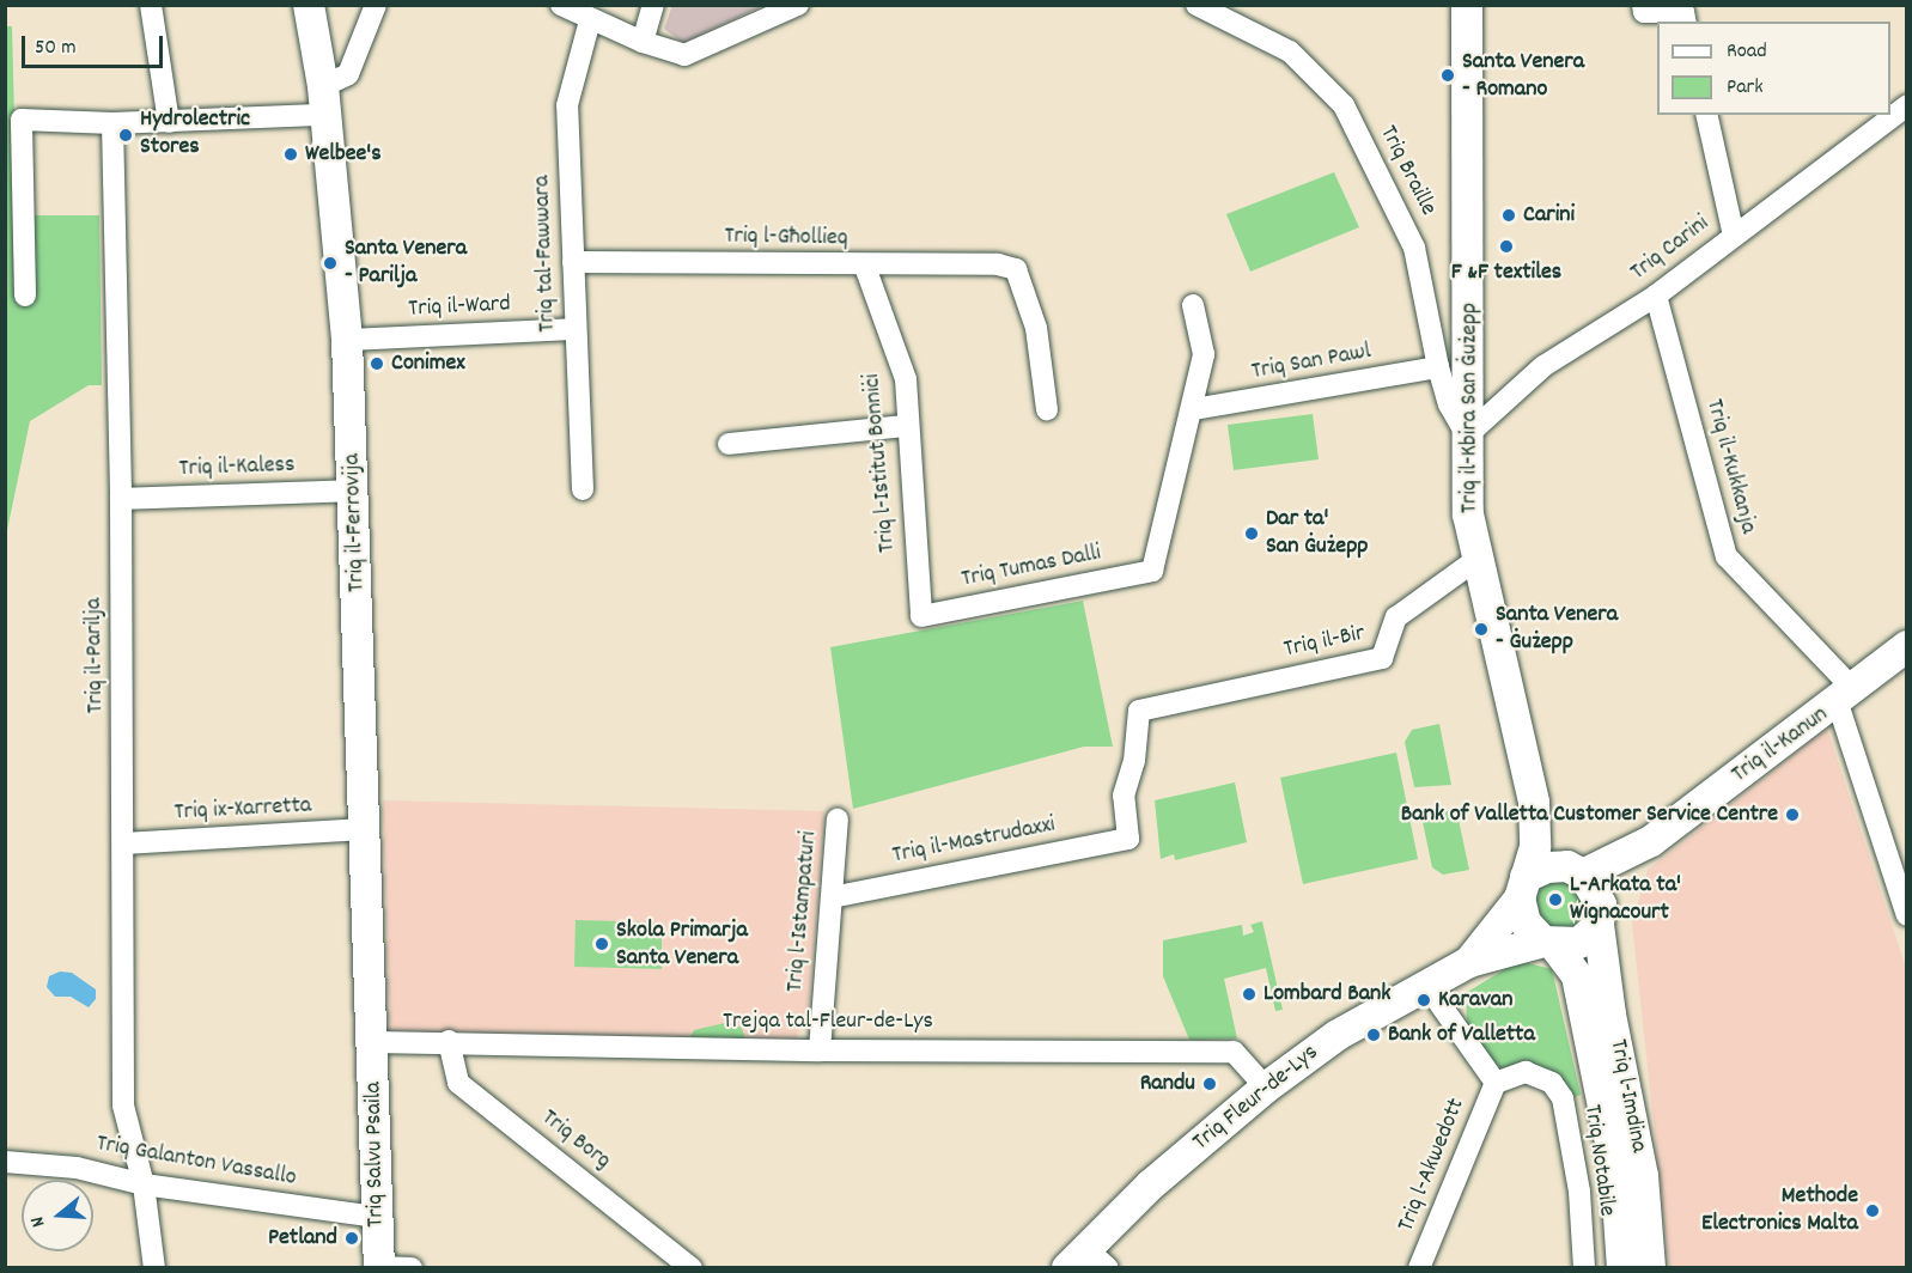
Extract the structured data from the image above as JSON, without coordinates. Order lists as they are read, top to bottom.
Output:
{
  "streets": {
    "main road": [
      "Triq il-Kbira San Ġużepp",
      "Triq il-Ferrovija",
      "Triq il-Kanun",
      "Triq l-Imdina",
      "Triq Fleur-de-Lys",
      "Triq Salvu Psaila"
    ],
    "street": [
      "Triq Braille",
      "Triq l-Għollieq",
      "Triq Carini",
      "Triq tal-Fawwara",
      "Triq il-Ward",
      "Triq San Pawl",
      "Triq l-Istitut Bonniċi",
      "Triq il-Kukkanja",
      "Triq il-Kaless",
      "Triq Tumas Dalli",
      "Triq il-Bir",
      "Triq il-Parilja",
      "Triq ix-Xarretta",
      "Triq il-Mastrudaxxi",
      "Triq l-Istampaturi",
      "Trejqa tal-Fleur-de-Lys",
      "Triq Borg",
      "Triq Notabile",
      "Triq Galanton Vassallo",
      "Triq l-Akwedott"
    ]
  },
  "crossings": [
    ["Triq Braille", "Triq Carini"],
    ["Triq Braille", "Triq San Pawl"],
    ["Triq Braille", "Triq il-Kbira San Ġużepp"],
    ["Triq l-Għollieq", "Triq tal-Fawwara"],
    ["Triq l-Għollieq", "Triq l-Istitut Bonniċi"],
    ["Triq Carini", "Triq il-Kbira San Ġużepp"],
    ["Triq Carini", "Triq il-Kukkanja"],
    ["Triq tal-Fawwara", "Triq il-Ward"],
    ["Triq il-Ward", "Triq il-Ferrovija"],
    ["Triq San Pawl", "Triq Tumas Dalli"],
    ["Triq il-Kbira San Ġużepp", "Triq il-Bir"],
    ["Triq il-Kbira San Ġużepp", "Triq il-Kanun"],
    ["Triq il-Kbira San Ġużepp", "Triq l-Imdina"],
    ["Triq il-Kbira San Ġużepp", "Triq Fleur-de-Lys"],
    ["Triq l-Istitut Bonniċi", "Triq Tumas Dalli"],
    ["Triq il-Kukkanja", "Triq il-Kanun"],
    ["Triq il-Kaless", "Triq il-Ferrovija"],
    ["Triq il-Kaless", "Triq il-Parilja"],
    ["Triq il-Ferrovija", "Triq ix-Xarretta"],
    ["Triq il-Ferrovija", "Trejqa tal-Fleur-de-Lys"],
    ["Triq il-Ferrovija", "Triq Salvu Psaila"],
    ["Triq il-Bir", "Triq il-Mastrudaxxi"],
    ["Triq il-Parilja", "Triq ix-Xarretta"],
    ["Triq il-Parilja", "Triq Galanton Vassallo"],
    ["Triq il-Kanun", "Triq l-Imdina"],
    ["Triq il-Kanun", "Triq Fleur-de-Lys"],
    ["Triq il-Mastrudaxxi", "Triq l-Istampaturi"],
    ["Triq l-Istampaturi", "Trejqa tal-Fleur-de-Lys"],
    ["Trejqa tal-Fleur-de-Lys", "Triq Fleur-de-Lys"],
    ["Trejqa tal-Fleur-de-Lys", "Triq Borg"],
    ["Trejqa tal-Fleur-de-Lys", "Triq Salvu Psaila"],
    ["Triq l-Imdina", "Triq Fleur-de-Lys"],
    ["Triq Salvu Psaila", "Triq Galanton Vassallo"],
    ["Triq Notabile", "Triq l-Akwedott"]
  ],
  "places": [
    "Santa Venera - Romano",
    "Hydrolectric Stores",
    "Welbee's",
    "Carini",
    "F &F textiles",
    "Santa Venera - Parilja",
    "Conimex",
    "Dar ta' San Ġużepp",
    "Santa Venera - Ġużepp",
    "Bank of Valletta Customer Service Centre",
    "L-Arkata ta' Wignacourt",
    "Skola Primarja Santa Venera",
    "Lombard Bank",
    "Karavan",
    "Bank of Valletta",
    "Randu",
    "Methode Electronics Malta",
    "Petland"
  ],
  "legend": ["Road", "Park"],
  "scale_bar": "50 m",
  "north": "left"
}
